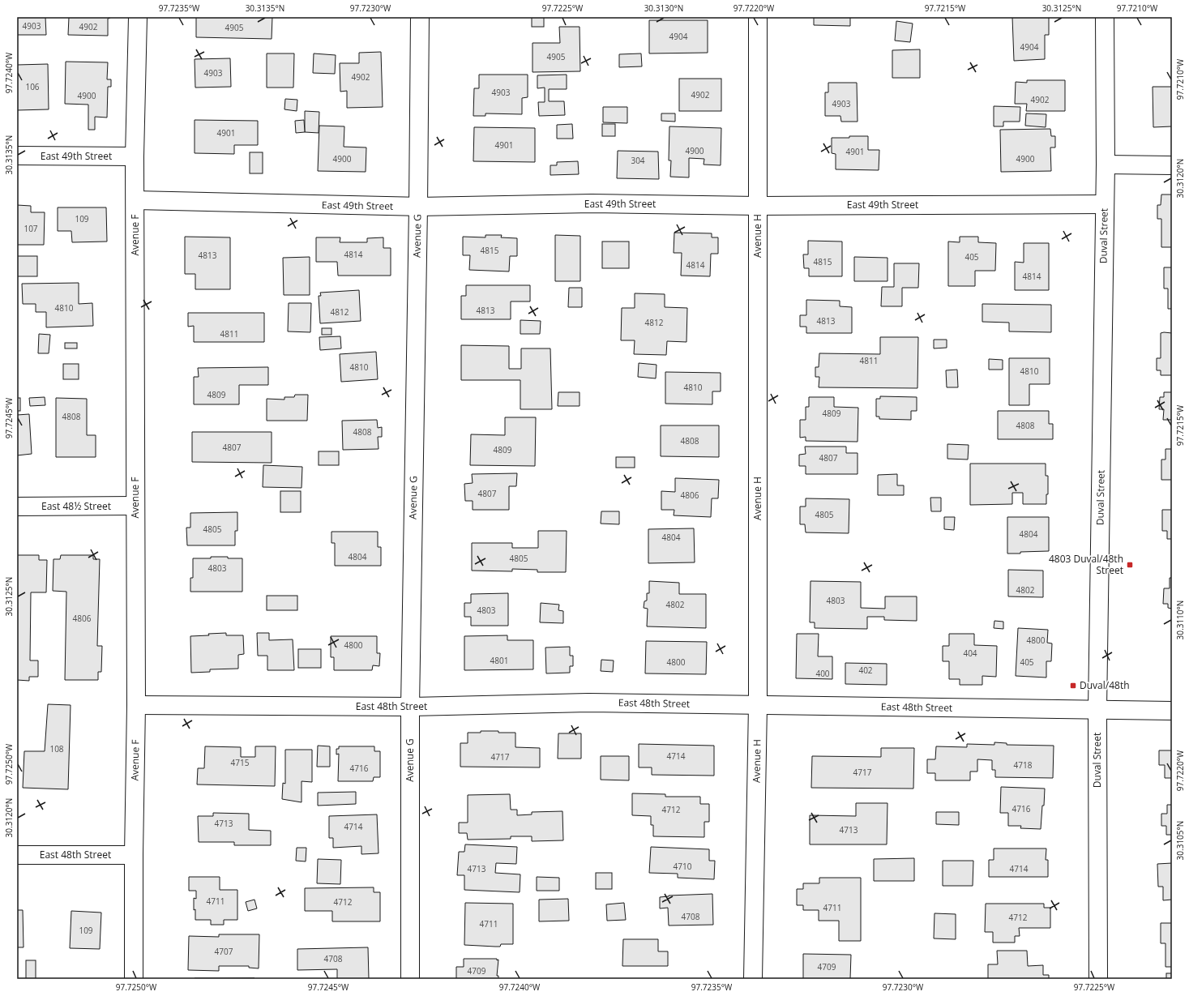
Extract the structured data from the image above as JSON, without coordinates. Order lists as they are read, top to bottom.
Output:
{
  "streets": {
    "street": [
      "East 49th Street",
      "Avenue F",
      "Avenue G",
      "Avenue H",
      "Duval Street",
      "East 48½ Street",
      "East 48th Street"
    ]
  },
  "crossings": [
    ["East 49th Street", "Avenue F"],
    ["East 49th Street", "Avenue G"],
    ["East 49th Street", "Avenue H"],
    ["East 49th Street", "Duval Street"],
    ["Avenue F", "East 48½ Street"],
    ["Avenue F", "East 48th Street"],
    ["Avenue G", "East 48th Street"],
    ["Avenue H", "East 48th Street"],
    ["Duval Street", "East 48th Street"]
  ],
  "places": {
    "transit": ["4803 Duval/48th Street", "Duval/48th"]
  },
  "house_numbers": [
    "4903",
    "4902",
    "4905",
    "4904",
    "4904",
    "4905",
    "4903",
    "4902",
    "106",
    "4903",
    "4902",
    "4900",
    "4902",
    "4903",
    "4901",
    "4901",
    "4900",
    "4901",
    "4900",
    "4900",
    "304",
    "109",
    "107",
    "4815",
    "4814",
    "4813",
    "405",
    "4815",
    "4814",
    "4814",
    "4810",
    "4813",
    "4812",
    "4813",
    "4812",
    "4811",
    "4811",
    "4810",
    "4810",
    "4810",
    "4809",
    "4809",
    "4808",
    "4808",
    "4808",
    "4808",
    "4807",
    "4809",
    "4807",
    "4807",
    "4806",
    "4805",
    "4805",
    "4804",
    "4804",
    "4804",
    "4805",
    "4803",
    "4802",
    "4803",
    "4802",
    "4803",
    "4806",
    "4800",
    "4800",
    "404",
    "4801",
    "4800",
    "405",
    "402",
    "400",
    "108",
    "4714",
    "4717",
    "4715",
    "4718",
    "4716",
    "4717",
    "4716",
    "4712",
    "4713",
    "4714",
    "4713",
    "4710",
    "4713",
    "4714",
    "4711",
    "4712",
    "4711",
    "4708",
    "4712",
    "4711",
    "109",
    "4707",
    "4708",
    "4709",
    "4709"
  ],
  "coordinates": [
    "97.7235°W",
    "30.3135°N",
    "97.7230°W",
    "97.7225°W",
    "30.3130°N",
    "97.7220°W",
    "97.7215°W",
    "30.3125°N",
    "97.7210°W",
    "97.7240°W",
    "30.3120°N",
    "97.7245°W",
    "30.3110°N",
    "97.7250°W",
    "30.3105°N"
  ]
}
